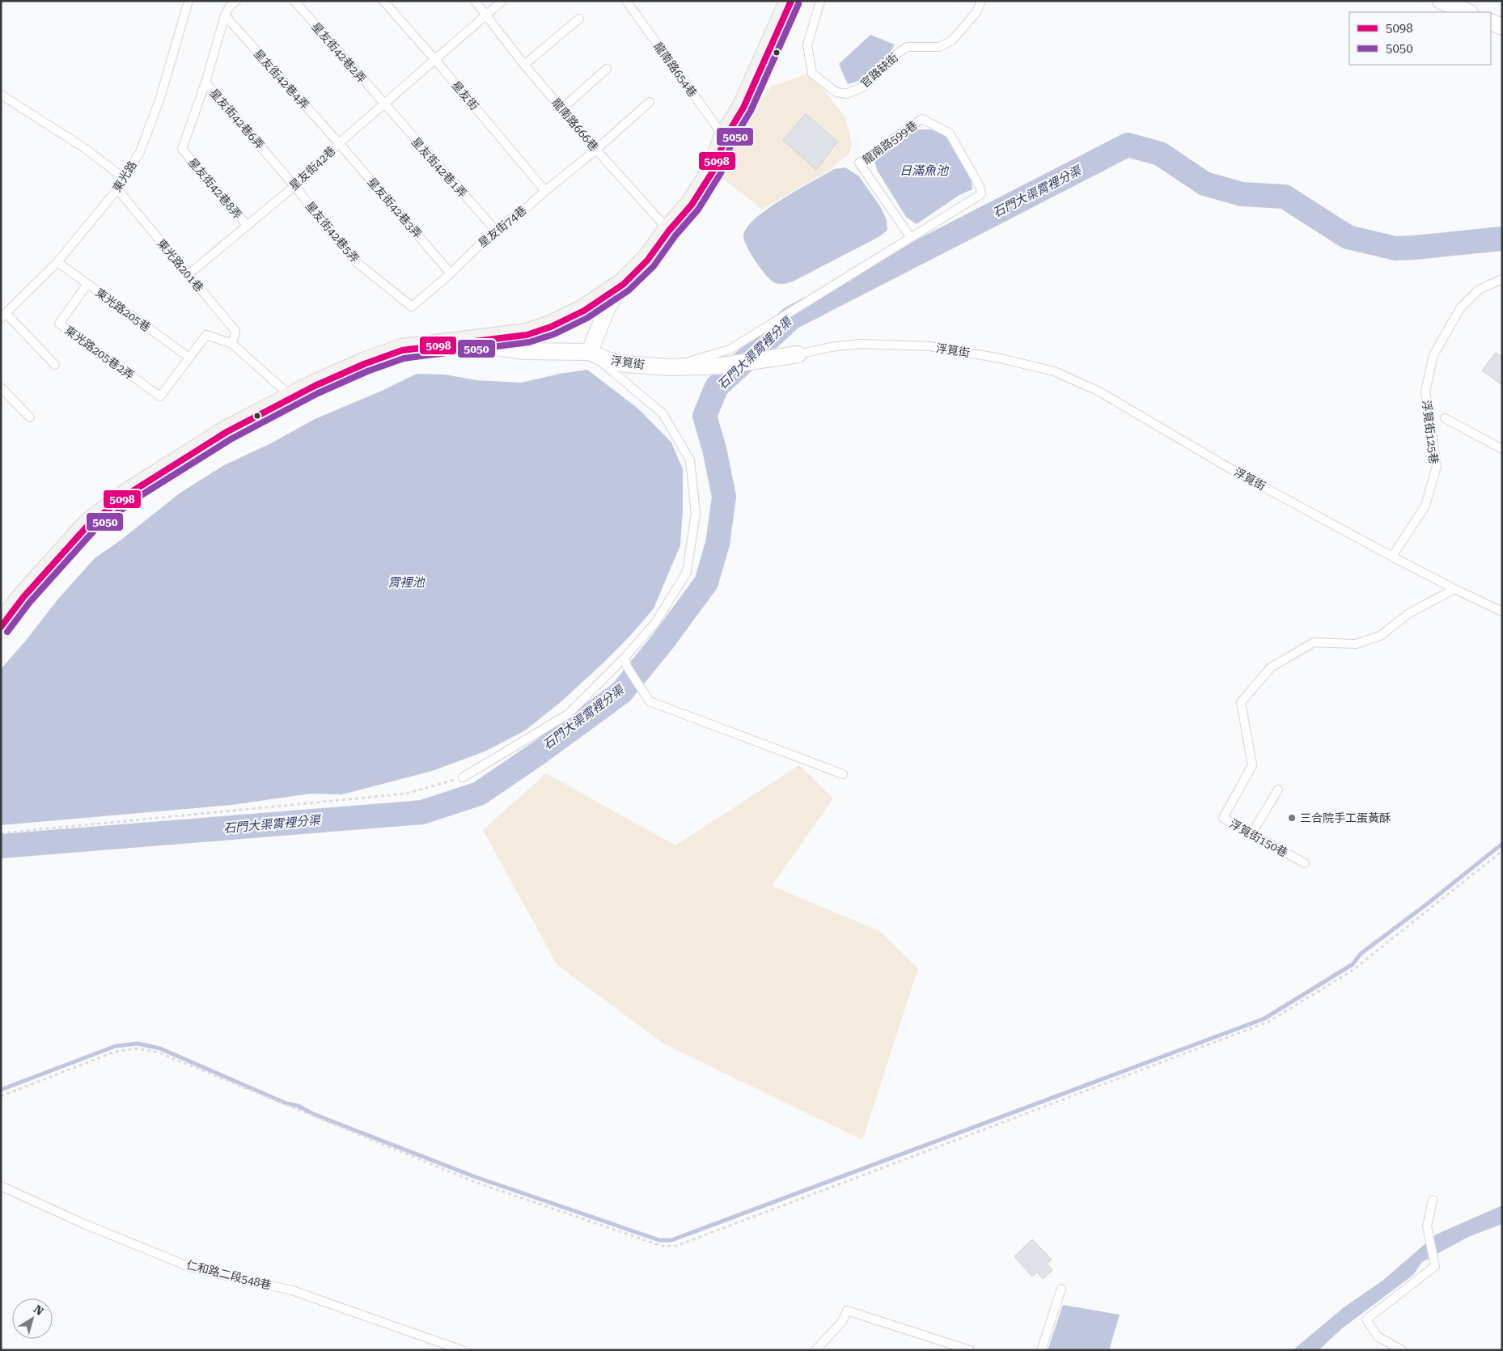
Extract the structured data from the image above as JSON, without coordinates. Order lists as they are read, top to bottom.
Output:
{
  "streets": {
    "street": ["浮筧街"],
    "lane": [
      "星友街42巷2弄",
      "龍南路654巷",
      "官路缺街",
      "星友街42巷4弄",
      "星友街",
      "星友街42巷6弄",
      "龍南路666巷",
      "龍南路599巷",
      "星友街42巷1弄",
      "星友街42巷",
      "東光路",
      "星友街42巷8弄",
      "星友街42巷3弄",
      "星友街74巷",
      "星友街42巷5弄",
      "東光路201巷",
      "東光路205巷",
      "東光路205巷2弄",
      "浮筧街125巷",
      "浮筧街150巷",
      "仁和路二段548巷"
    ]
  },
  "crossings": [
    ["星友街42巷2弄", "星友街42巷1弄"],
    ["星友街42巷2弄", "星友街42巷"],
    ["星友街42巷4弄", "星友街42巷6弄"],
    ["星友街42巷4弄", "星友街42巷"],
    ["星友街42巷4弄", "星友街42巷3弄"],
    ["星友街", "星友街42巷"],
    ["星友街", "星友街74巷"],
    ["星友街42巷6弄", "星友街42巷"],
    ["星友街42巷6弄", "星友街42巷8弄"],
    ["星友街42巷6弄", "星友街42巷5弄"],
    ["龍南路666巷", "星友街42巷"],
    ["龍南路666巷", "星友街74巷"],
    ["龍南路599巷", "浮筧街"],
    ["星友街42巷1弄", "星友街42巷"],
    ["星友街42巷1弄", "星友街74巷"],
    ["星友街42巷", "星友街42巷8弄"],
    ["星友街42巷", "星友街42巷3弄"],
    ["星友街42巷", "星友街42巷5弄"],
    ["星友街42巷", "東光路201巷"],
    ["東光路", "東光路201巷"],
    ["東光路", "東光路205巷"],
    ["星友街42巷3弄", "星友街74巷"],
    ["星友街74巷", "星友街42巷5弄"],
    ["東光路205巷", "東光路205巷2弄"],
    ["浮筧街", "浮筧街125巷"],
    ["浮筧街", "浮筧街150巷"]
  ],
  "water": ["日滿魚池", "石門大渠霄裡分渠", "霄裡池"],
  "places": ["三合院手工蛋黃酥"],
  "lines": ["transit line 5098", "transit line 5050"],
  "legend": ["5098", "5050"],
  "north": "top right"
}
